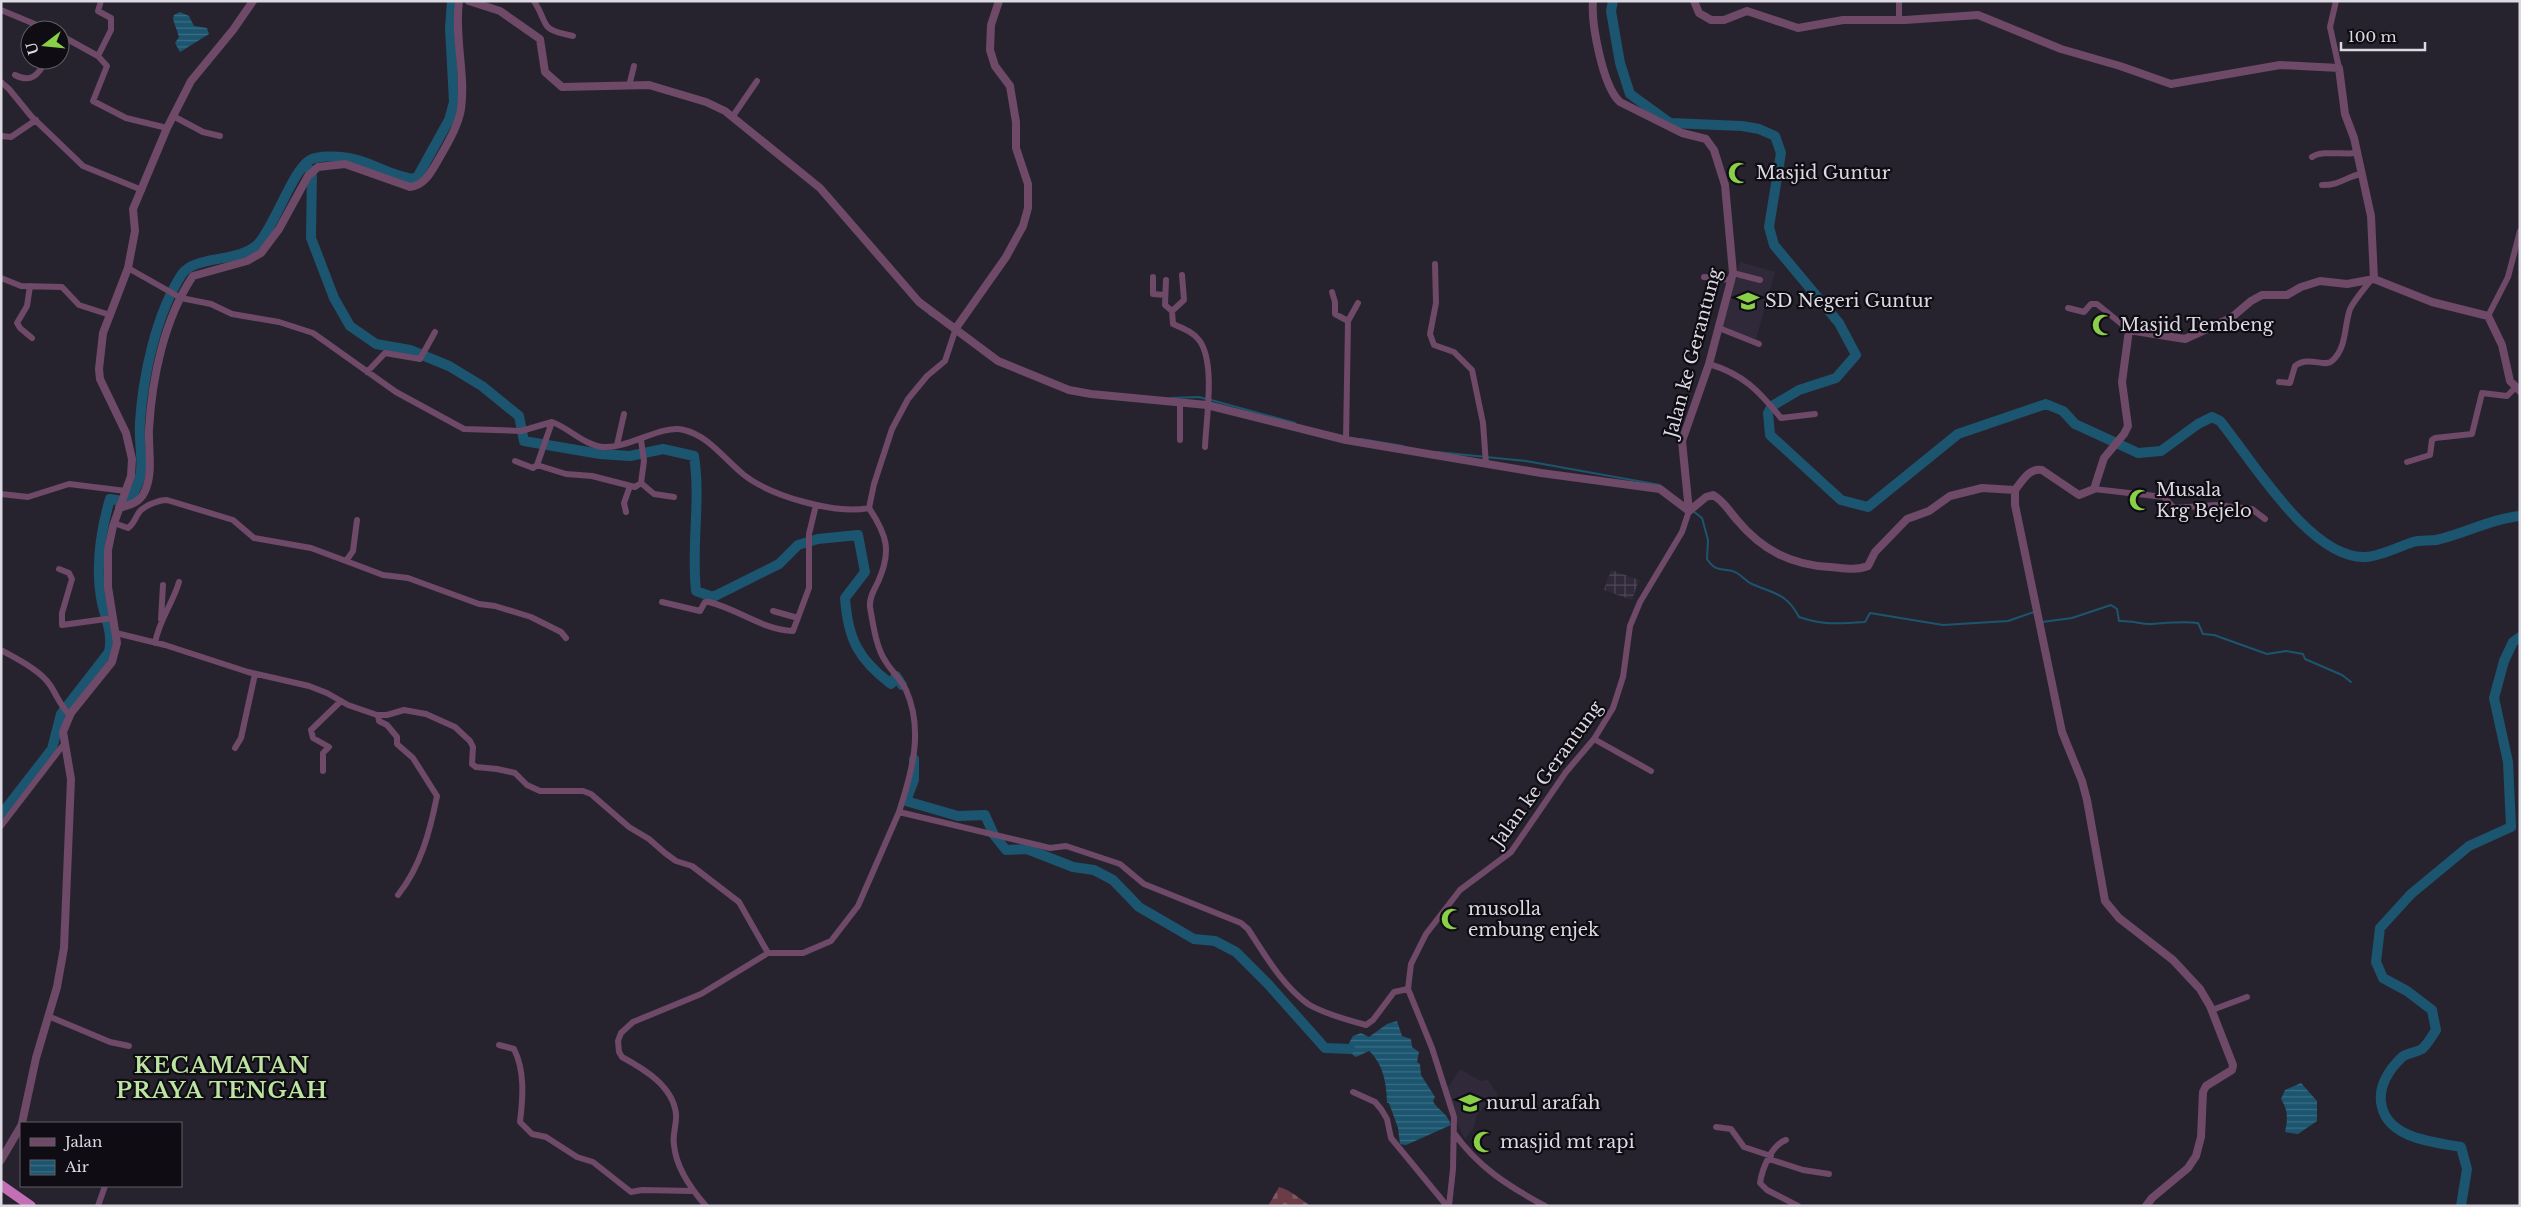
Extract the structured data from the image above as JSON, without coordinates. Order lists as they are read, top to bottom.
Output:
{
  "streets": {
    "street": ["Jalan ke Gerantung"]
  },
  "districts": ["KECAMATAN PRAYA TENGAH"],
  "places": {
    "mosque": [
      "Masjid Guntur",
      "Masjid Tembeng",
      "Musala Krg Bejelo",
      "musolla embung enjek",
      "masjid mt rapi"
    ],
    "school or university": ["SD Negeri Guntur", "nurul arafah"]
  },
  "legend": ["Jalan", "Air"],
  "scale_bar": "100 m",
  "north": "left"
}
